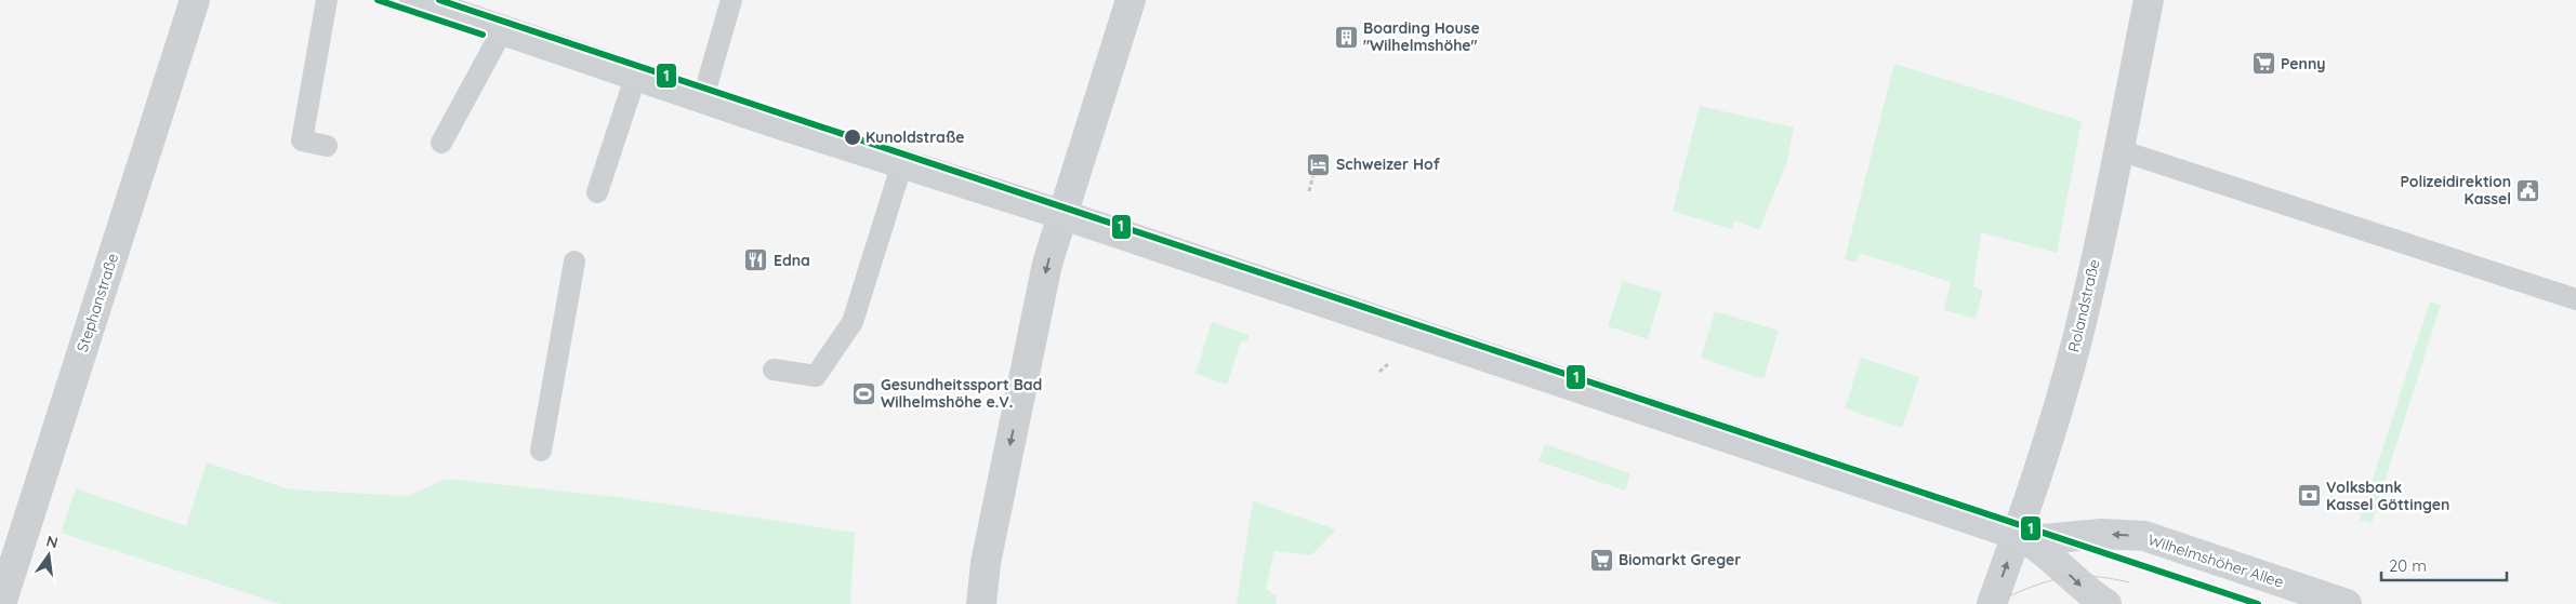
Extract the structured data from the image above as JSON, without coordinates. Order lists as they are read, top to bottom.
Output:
{
  "streets": {
    "main road": ["Wilhelmshöher Allee"],
    "street": ["Stephanstraße", "Rolandstraße"]
  },
  "crossings": [
    ["Rolandstraße", "Wilhelmshöher Allee"]
  ],
  "places": {
    "building": ["Boarding House \"Wilhelmshöhe\""],
    "supermarket": ["Penny", "Biomarkt Greger"],
    "other": ["Kunoldstraße"],
    "hotel": ["Schweizer Hof"],
    "public building": ["Polizeidirektion Kassel"],
    "restaurant": ["Edna"],
    "sports": ["Gesundheitssport Bad Wilhelmshöhe e.V."],
    "bank": ["Volksbank Kassel Göttingen"]
  },
  "lines": ["transit line 1"],
  "scale_bar": "20 m",
  "north": "top"
}
